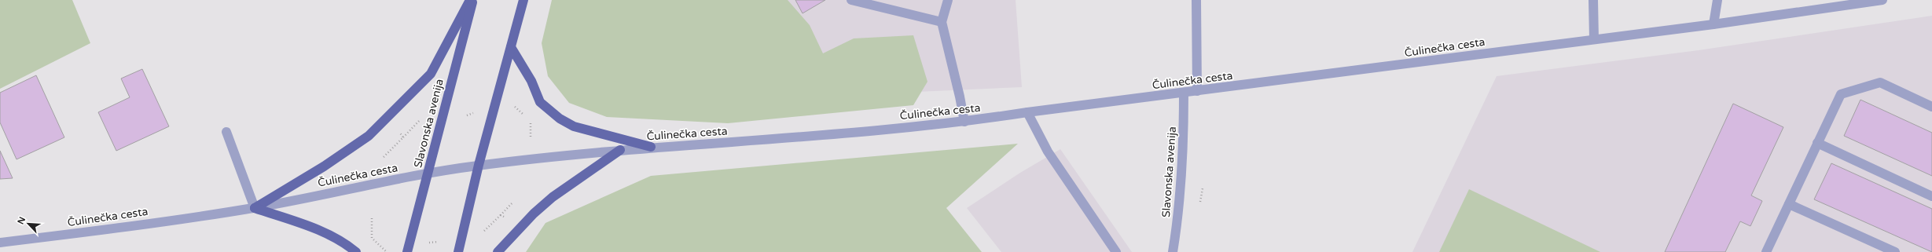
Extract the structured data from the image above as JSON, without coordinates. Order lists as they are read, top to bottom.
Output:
{
  "streets": {
    "main road": ["Slavonska avenija"],
    "street": ["Čulinečka cesta"]
  },
  "crossings": [
    ["Čulinečka cesta", "Slavonska avenija"]
  ],
  "north": "top left"
}
